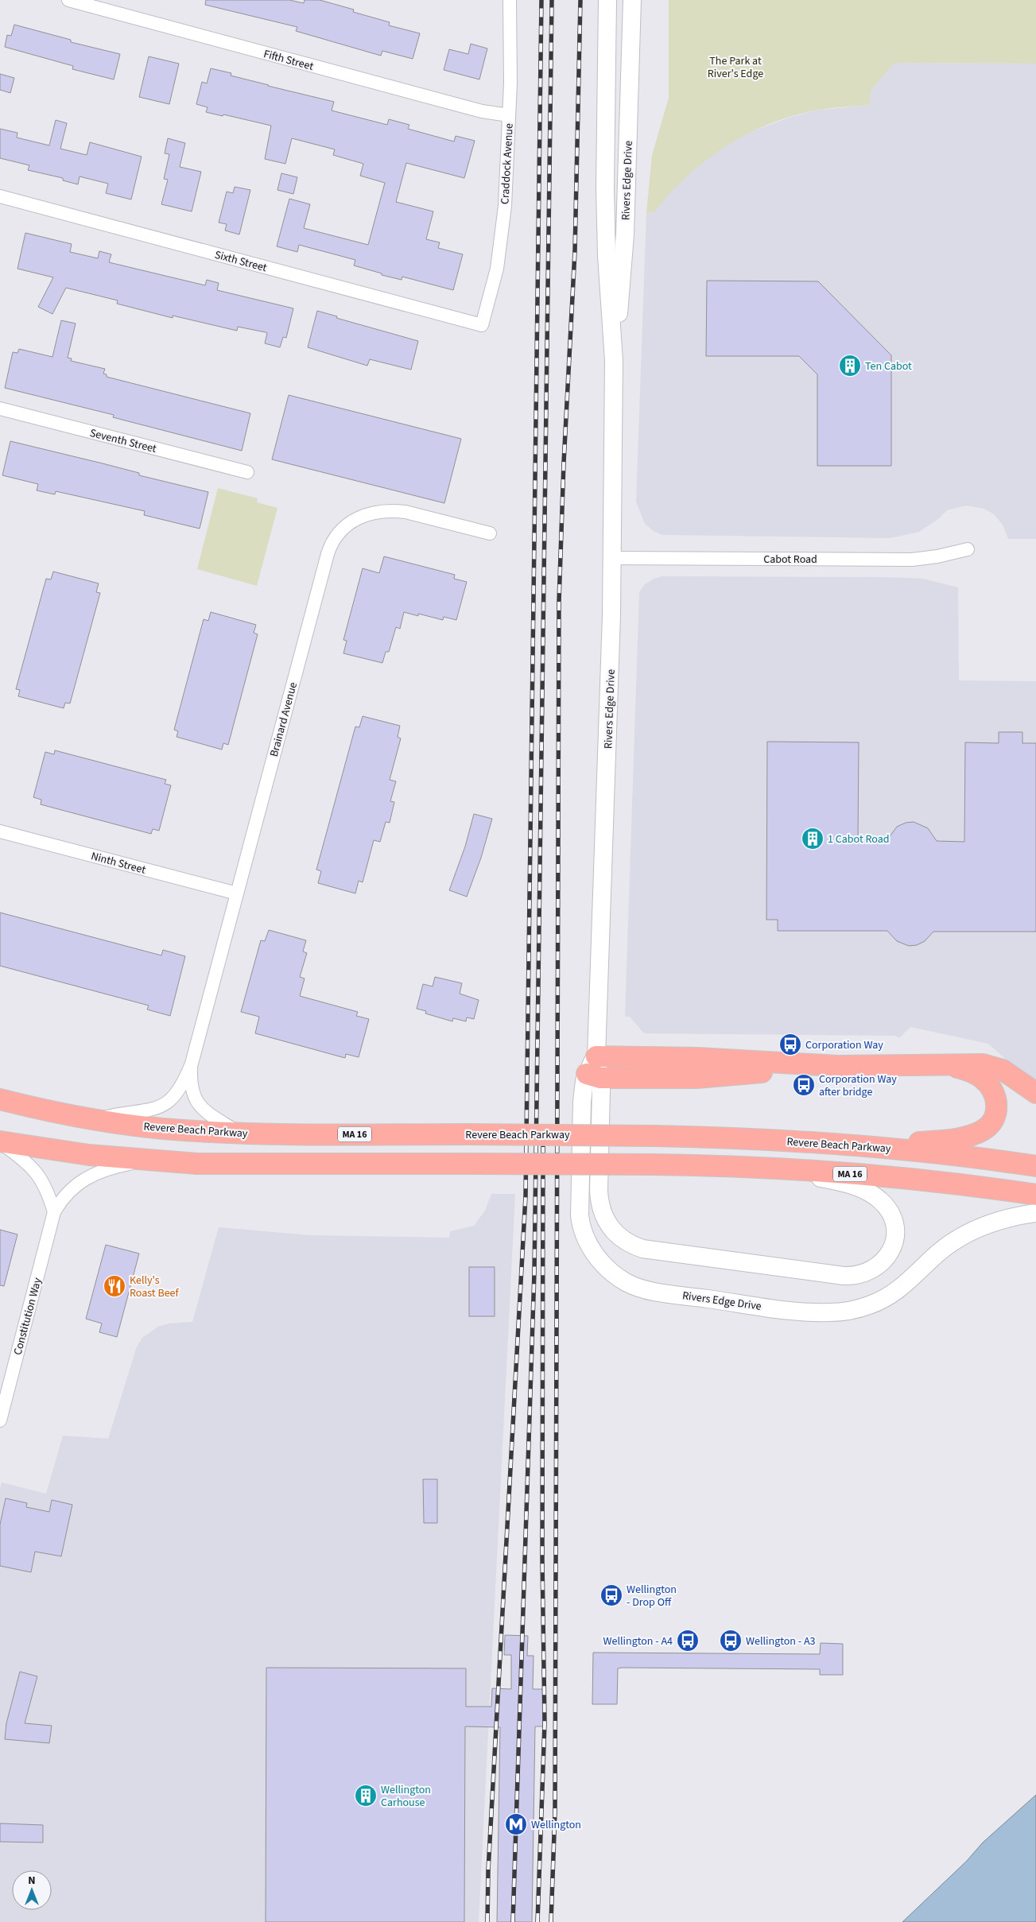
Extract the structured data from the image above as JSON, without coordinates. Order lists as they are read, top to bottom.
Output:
{
  "streets": {
    "highway": ["Revere Beach Parkway", "MA 16"],
    "main road": ["Rivers Edge Drive"],
    "street": [
      "Fifth Street",
      "Craddock Avenue",
      "Sixth Street",
      "Seventh Street",
      "Cabot Road",
      "Brainard Avenue",
      "Ninth Street",
      "Constitution Way"
    ]
  },
  "crossings": [
    ["Fifth Street", "Craddock Avenue"],
    ["Craddock Avenue", "Sixth Street"],
    ["Rivers Edge Drive", "Cabot Road"],
    ["Rivers Edge Drive", "MA 16"],
    ["Brainard Avenue", "Ninth Street"],
    ["Brainard Avenue", "Revere Beach Parkway"],
    ["MA 16", "Constitution Way"]
  ],
  "parks": ["The Park at River's Edge"],
  "places": {
    "building": ["Ten Cabot", "1 Cabot Road", "Wellington Carhouse"],
    "bus stop": [
      "Corporation Way",
      "Corporation Way after bridge",
      "Wellington - Drop Off",
      "Wellington - A4",
      "Wellington - A3"
    ],
    "restaurant": ["Kelly's Roast Beef"],
    "metro station": ["Wellington"]
  },
  "north": "top"
}
